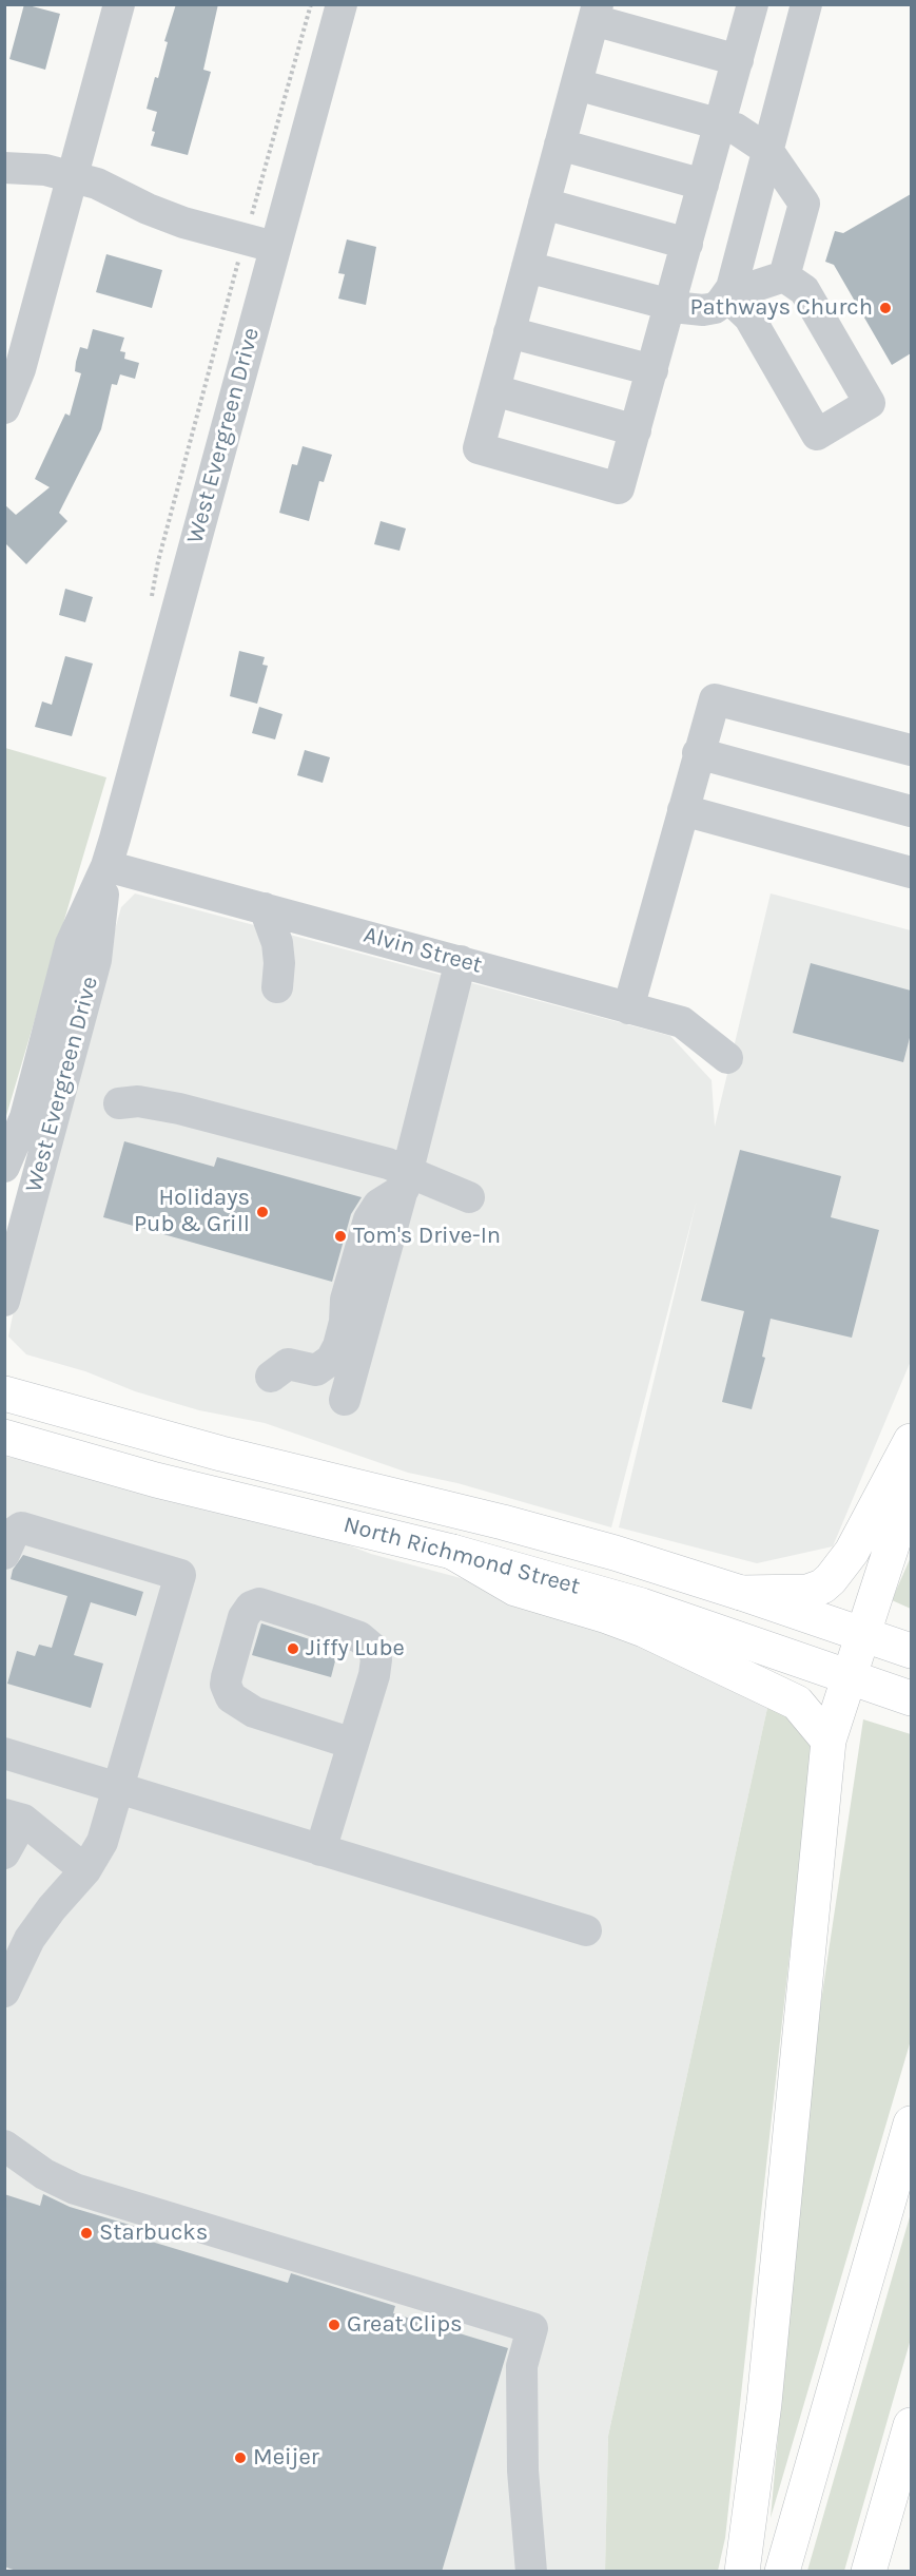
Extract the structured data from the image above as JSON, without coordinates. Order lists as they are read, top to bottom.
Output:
{
  "streets": {
    "main road": ["North Richmond Street"],
    "street": ["West Evergreen Drive", "Alvin Street"]
  },
  "crossings": [
    ["West Evergreen Drive", "Alvin Street"]
  ],
  "places": [
    "Pathways Church",
    "Holidays Pub & Grill",
    "Tom's Drive-In",
    "Jiffy Lube",
    "Starbucks",
    "Great Clips",
    "Meijer"
  ]
}
